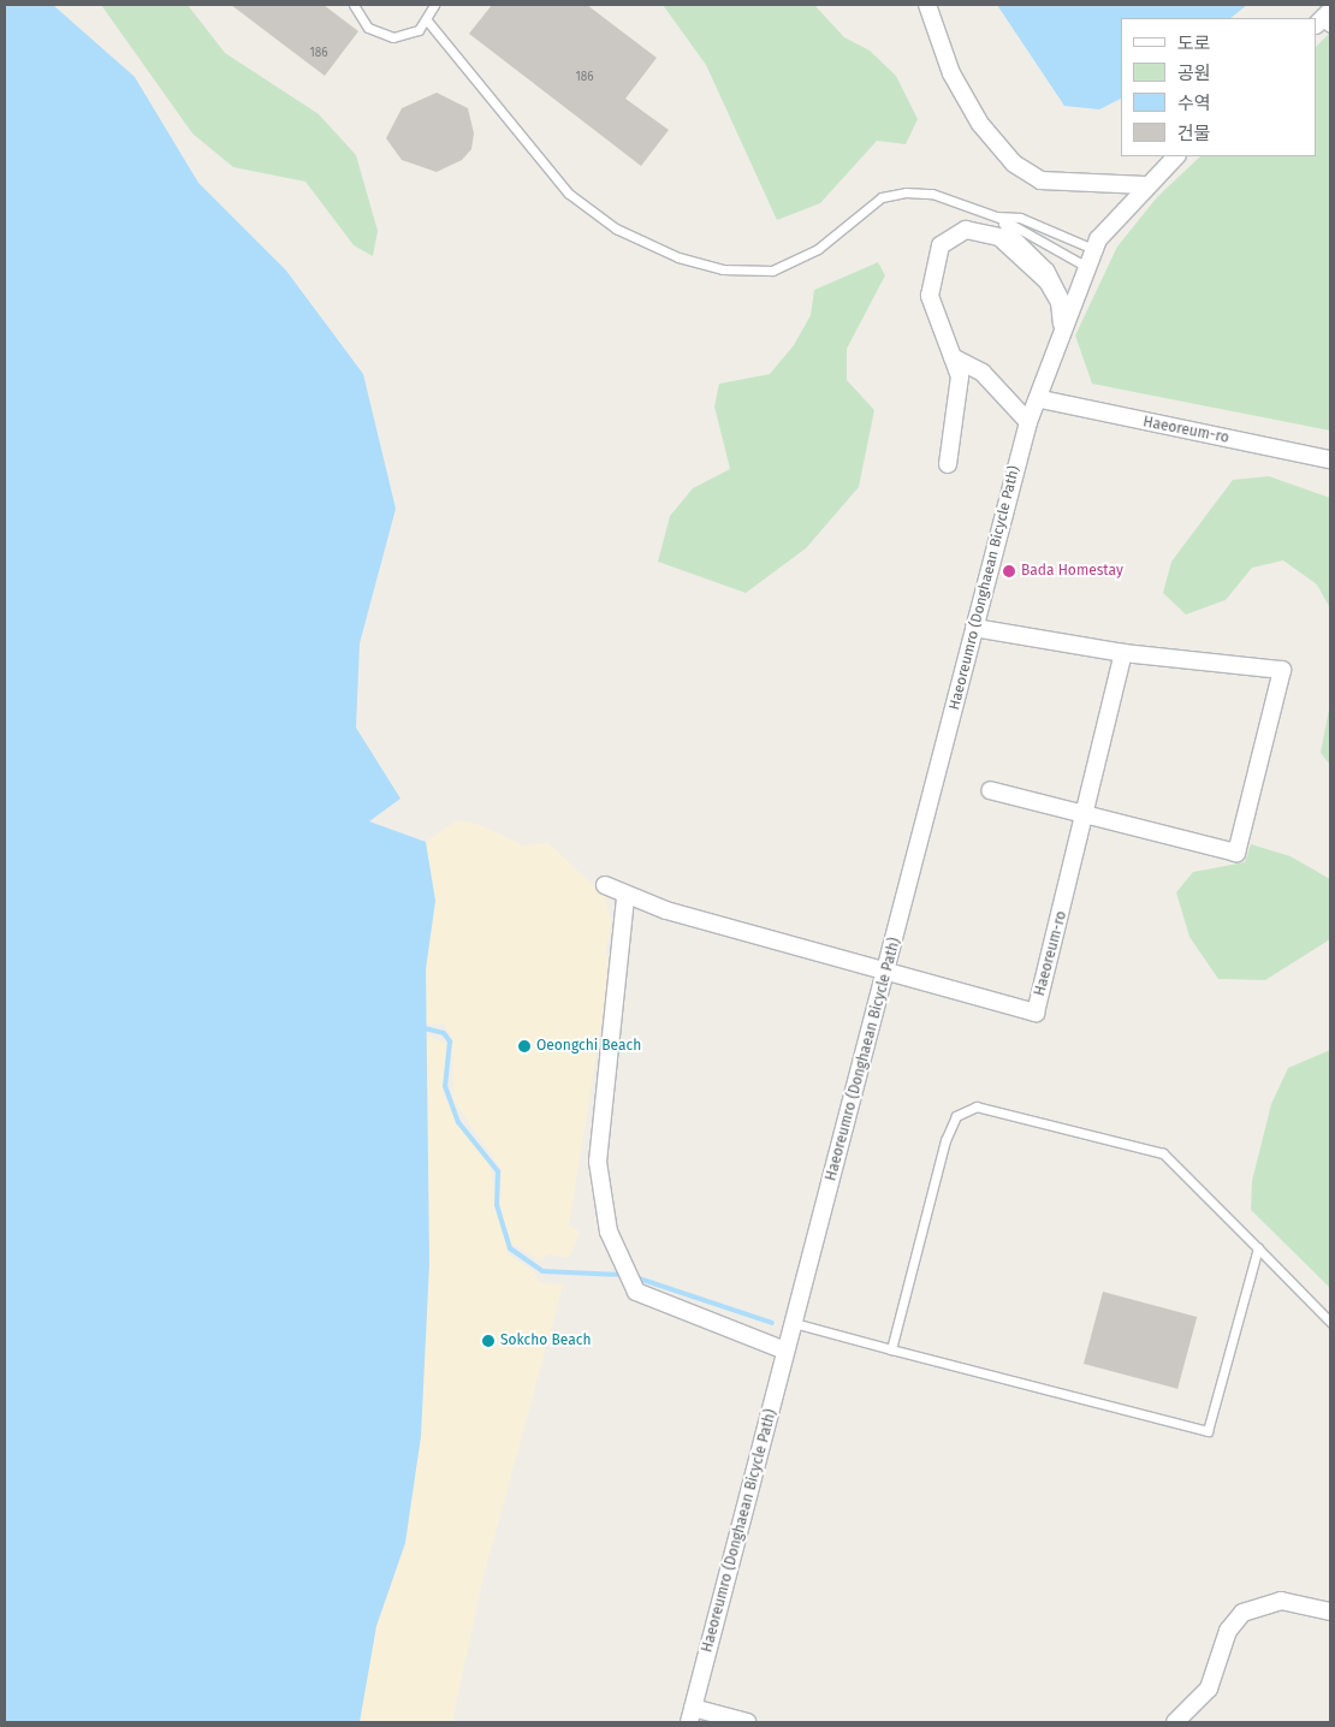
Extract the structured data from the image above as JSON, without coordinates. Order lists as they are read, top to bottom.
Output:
{
  "streets": {
    "street": ["Haeoreum-ro", "Haeoreumro (Donghaean Bicycle Path)"]
  },
  "crossings": [
    ["Haeoreum-ro", "Haeoreumro (Donghaean Bicycle Path)"]
  ],
  "places": ["Bada Homestay", "Oeongchi Beach", "Sokcho Beach"],
  "house_numbers": ["186", "186"],
  "legend": [
    "도로",
    "공원",
    "수역",
    "건물"
  ]
}
